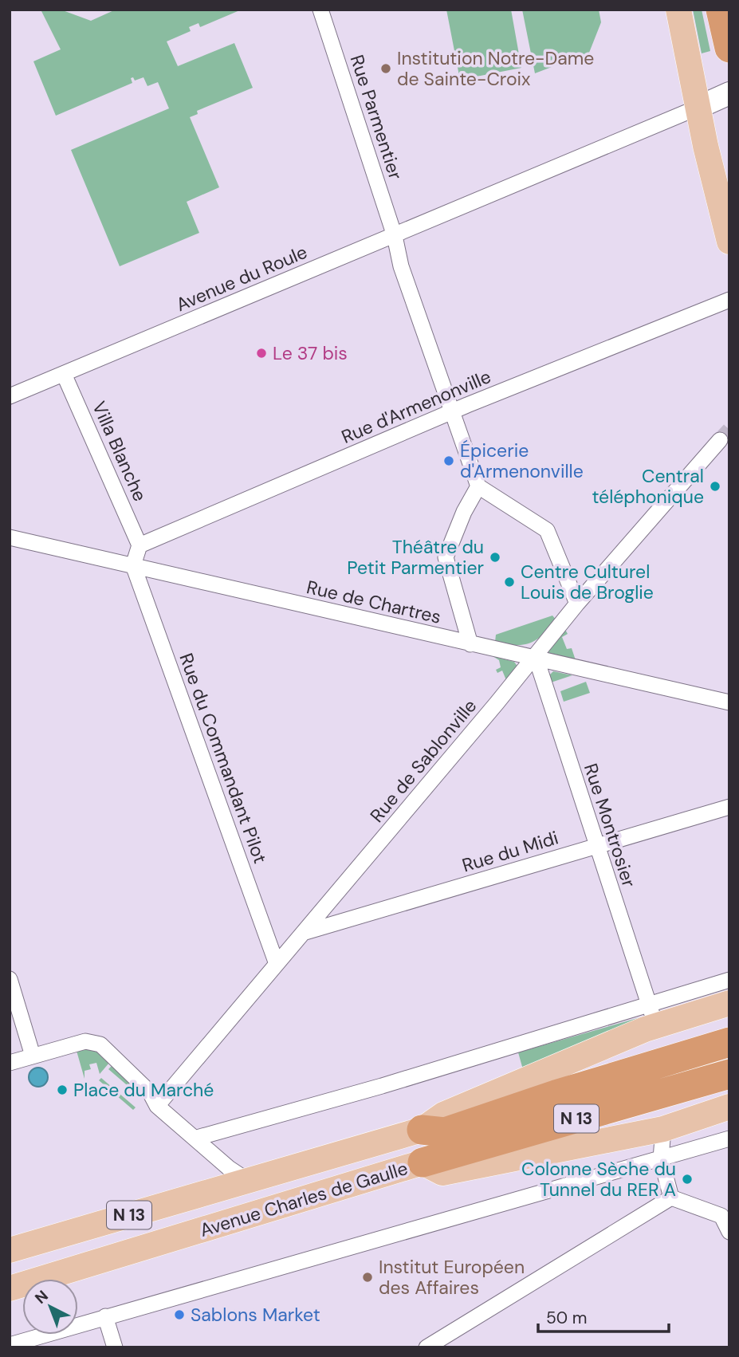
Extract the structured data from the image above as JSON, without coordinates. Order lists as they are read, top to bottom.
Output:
{
  "streets": {
    "highway": ["N 13"],
    "main road": ["Avenue Charles de Gaulle"],
    "street": [
      "Rue Parmentier",
      "Avenue du Roule",
      "Rue d'Armenonville",
      "Villa Blanche",
      "Rue de Chartres",
      "Rue du Commandant Pilot",
      "Rue de Sablonville",
      "Rue Montrosier",
      "Rue du Midi"
    ]
  },
  "crossings": [
    ["Rue Parmentier", "Avenue du Roule"],
    ["Avenue du Roule", "Villa Blanche"],
    ["Rue d'Armenonville", "Villa Blanche"],
    ["Rue de Chartres", "Rue du Commandant Pilot"],
    ["Rue de Chartres", "Rue de Sablonville"],
    ["Rue de Chartres", "Rue Montrosier"],
    ["Rue du Commandant Pilot", "Rue de Sablonville"],
    ["Rue de Sablonville", "Rue Montrosier"],
    ["Rue de Sablonville", "Rue du Midi"],
    ["Rue Montrosier", "Rue du Midi"],
    ["N 13", "Avenue Charles de Gaulle"]
  ],
  "places": [
    "Institution Notre-Dame de Sainte-Croix",
    "Le 37 bis",
    "Épicerie d'Armenonville",
    "Central téléphonique",
    "Théâtre du Petit Parmentier",
    "Centre Culturel Louis de Broglie",
    "Place du Marché",
    "Colonne Sèche du Tunnel du RER A",
    "Institut Européen des Affaires",
    "Sablons Market"
  ],
  "scale_bar": "50 m",
  "north": "top left"
}
